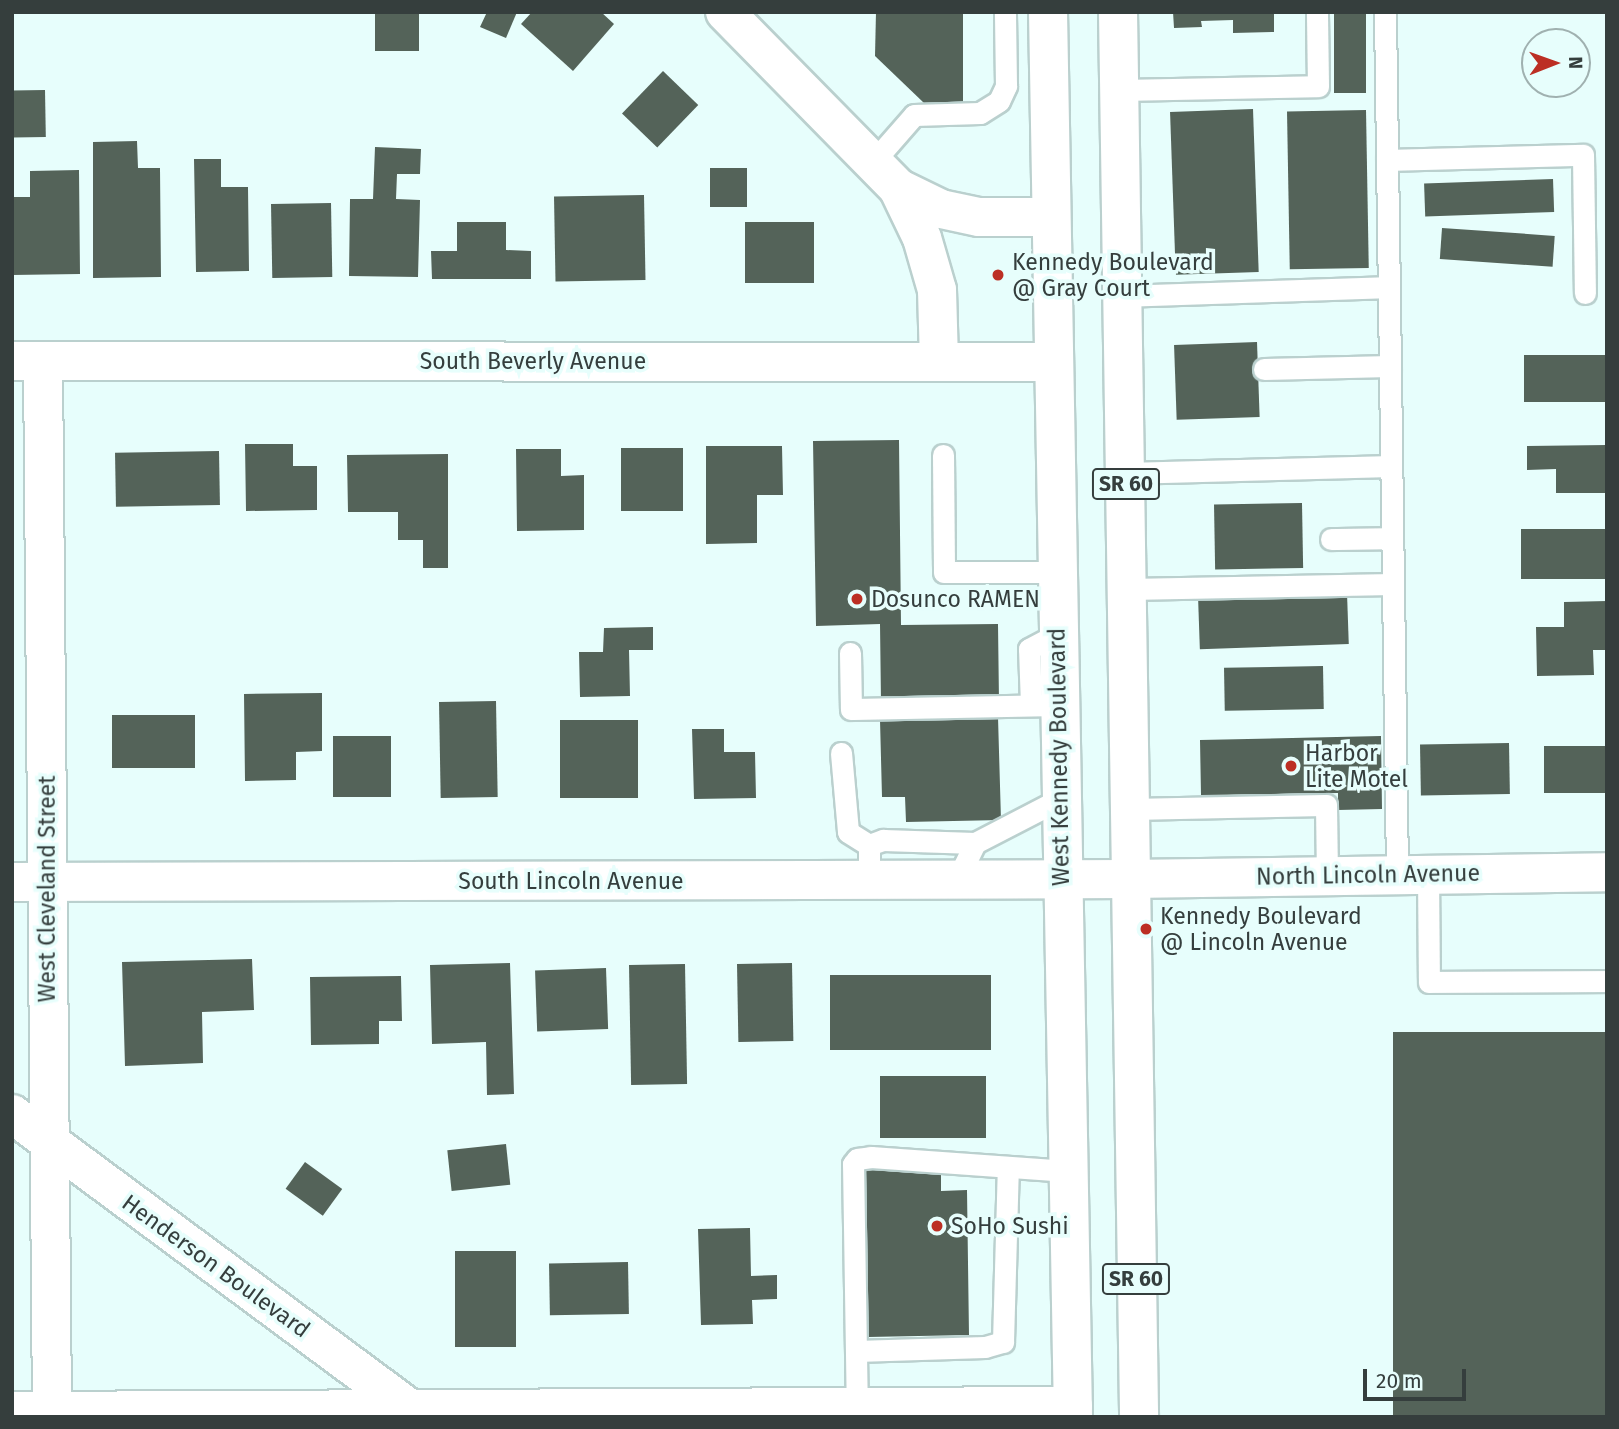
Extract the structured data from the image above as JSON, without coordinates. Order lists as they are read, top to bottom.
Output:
{
  "streets": {
    "street": [
      "South Beverly Avenue",
      "SR 60",
      "West Kennedy Boulevard",
      "North Lincoln Avenue",
      "South Lincoln Avenue",
      "West Cleveland Street",
      "Henderson Boulevard"
    ]
  },
  "crossings": [
    ["South Beverly Avenue", "West Kennedy Boulevard"],
    ["South Beverly Avenue", "West Cleveland Street"],
    ["SR 60", "North Lincoln Avenue"],
    ["SR 60", "South Lincoln Avenue"],
    ["West Kennedy Boulevard", "South Lincoln Avenue"],
    ["North Lincoln Avenue", "South Lincoln Avenue"],
    ["South Lincoln Avenue", "West Cleveland Street"],
    ["West Cleveland Street", "Henderson Boulevard"]
  ],
  "places": [
    "Kennedy Boulevard @ Gray Court",
    "Dosunco RAMEN",
    "Harbor Lite Motel",
    "Kennedy Boulevard @ Lincoln Avenue",
    "SoHo Sushi"
  ],
  "scale_bar": "20 m",
  "north": "right"
}
